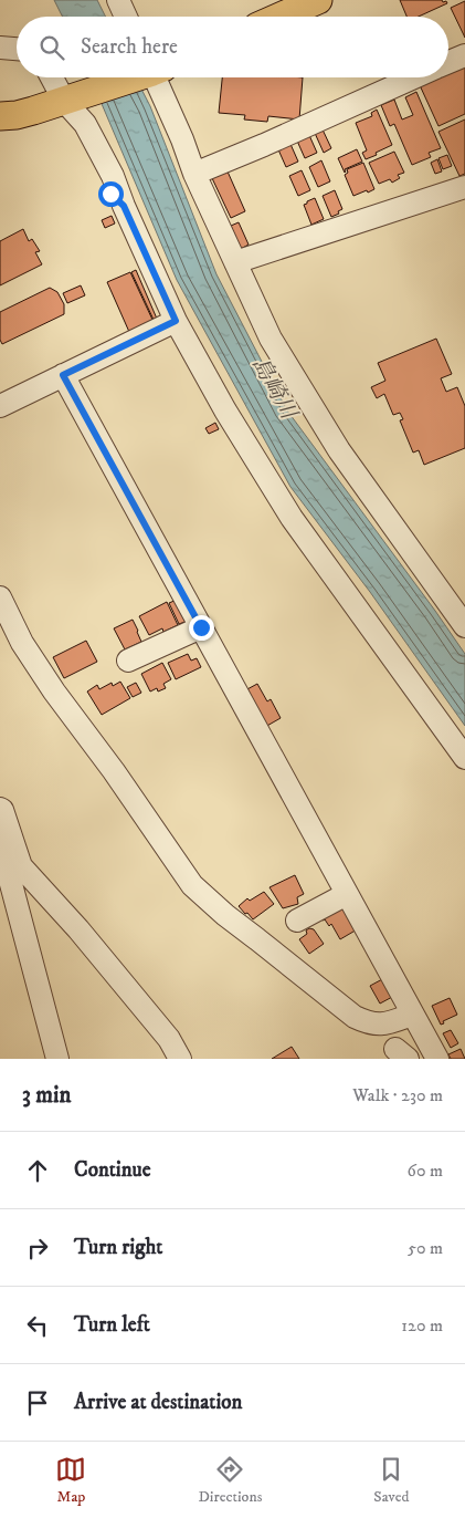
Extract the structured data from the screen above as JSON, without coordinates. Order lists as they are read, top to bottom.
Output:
{
  "water": ["島崎川"],
  "page": {
    "search": "Search here",
    "heading": ["3 min", "Walk · 230 m"],
    "list": [
      ["Continue", "60 m"],
      ["Turn right", "50 m"],
      ["Turn left", "120 m"],
      "Arrive at destination"
    ],
    "nav": ["Map", "Directions", "Saved"]
  }
}
